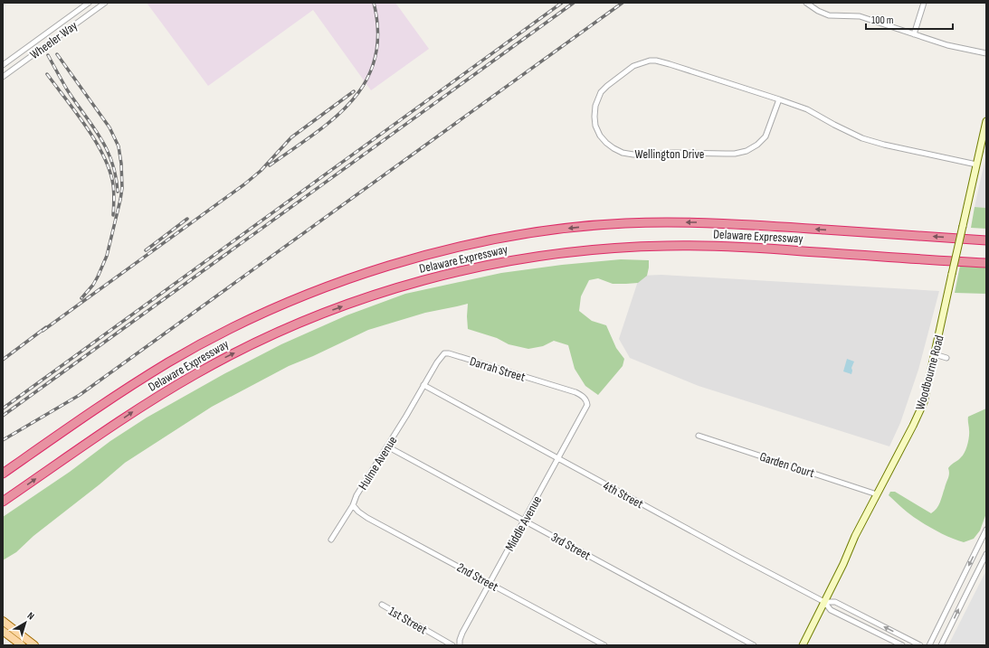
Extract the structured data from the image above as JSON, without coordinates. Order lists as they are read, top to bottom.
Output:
{
  "streets": {
    "highway": ["Delaware Expressway"],
    "main road": ["Woodbourne Road"],
    "street": [
      "Wheeler Way",
      "Wellington Drive",
      "Darrah Street",
      "Hulme Avenue",
      "Garden Court",
      "4th Street",
      "Middle Avenue",
      "3rd Street",
      "2nd Street",
      "1st Street"
    ]
  },
  "crossings": [
    ["Wellington Drive", "Woodbourne Road"],
    ["Darrah Street", "Hulme Avenue"],
    ["Darrah Street", "4th Street"],
    ["Darrah Street", "Middle Avenue"],
    ["Woodbourne Road", "Garden Court"],
    ["Woodbourne Road", "4th Street"],
    ["Hulme Avenue", "4th Street"],
    ["Hulme Avenue", "3rd Street"],
    ["Hulme Avenue", "2nd Street"],
    ["4th Street", "Middle Avenue"],
    ["Middle Avenue", "3rd Street"],
    ["Middle Avenue", "2nd Street"]
  ],
  "scale_bar": "100 m",
  "north": "top right"
}
